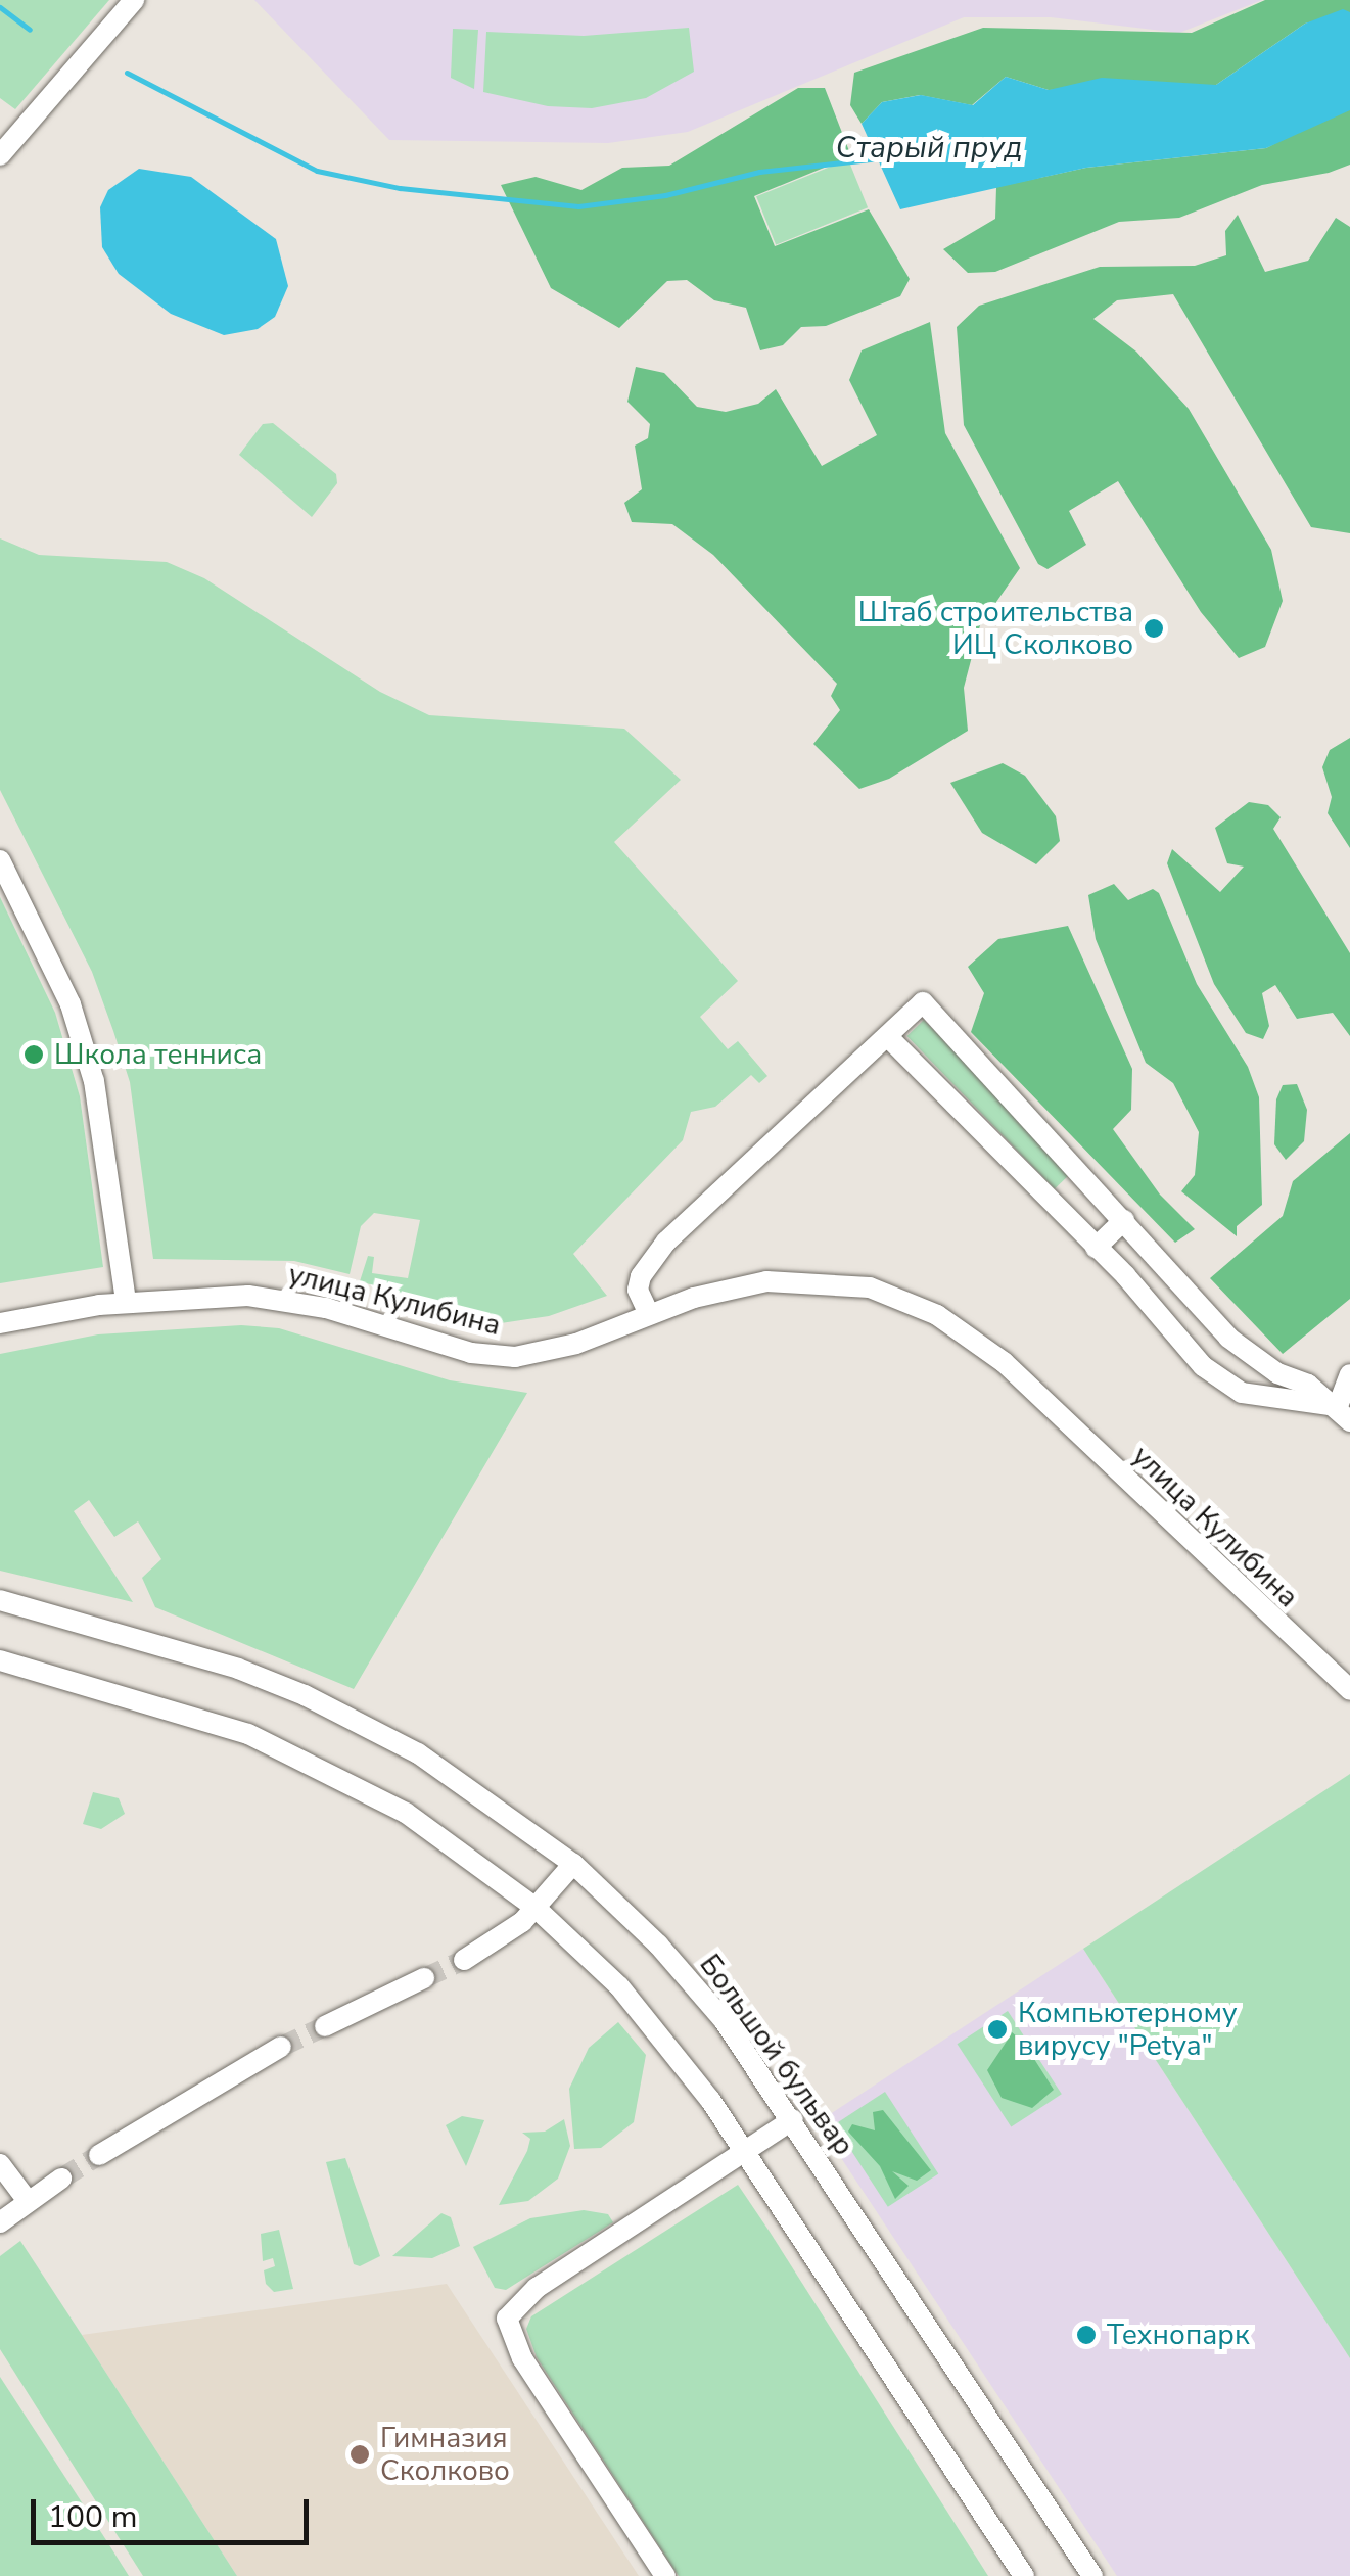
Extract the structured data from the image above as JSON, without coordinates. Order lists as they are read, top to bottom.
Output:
{
  "streets": {
    "street": ["улица Кулибина", "Большой бульвар"]
  },
  "water": ["Старый пруд"],
  "places": [
    "Штаб строительства ИЦ Сколково",
    "Школа тенниса",
    "Компьютерному вирусу \"Petya\"",
    "Технопарк",
    "Гимназия Сколково"
  ],
  "scale_bar": "100 m"
}
